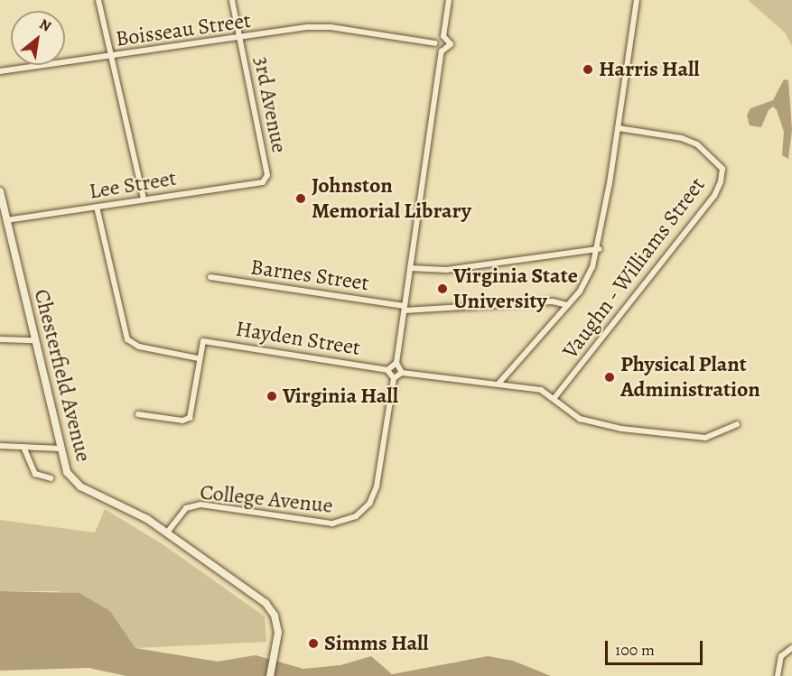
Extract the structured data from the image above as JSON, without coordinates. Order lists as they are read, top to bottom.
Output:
{
  "streets": {
    "main road": ["Chesterfield Avenue"],
    "street": [
      "Boisseau Street",
      "3rd Avenue",
      "Lee Street",
      "Vaughn - Williams Street",
      "Barnes Street",
      "Hayden Street",
      "College Avenue"
    ]
  },
  "crossings": [
    ["Boisseau Street", "3rd Avenue"],
    ["3rd Avenue", "Lee Street"],
    ["Lee Street", "Chesterfield Avenue"],
    ["Chesterfield Avenue", "College Avenue"]
  ],
  "places": [
    "Harris Hall",
    "Johnston Memorial Library",
    "Virginia State University",
    "Physical Plant Administration",
    "Virginia Hall",
    "Simms Hall"
  ],
  "scale_bar": "100 m",
  "north": "top right"
}
